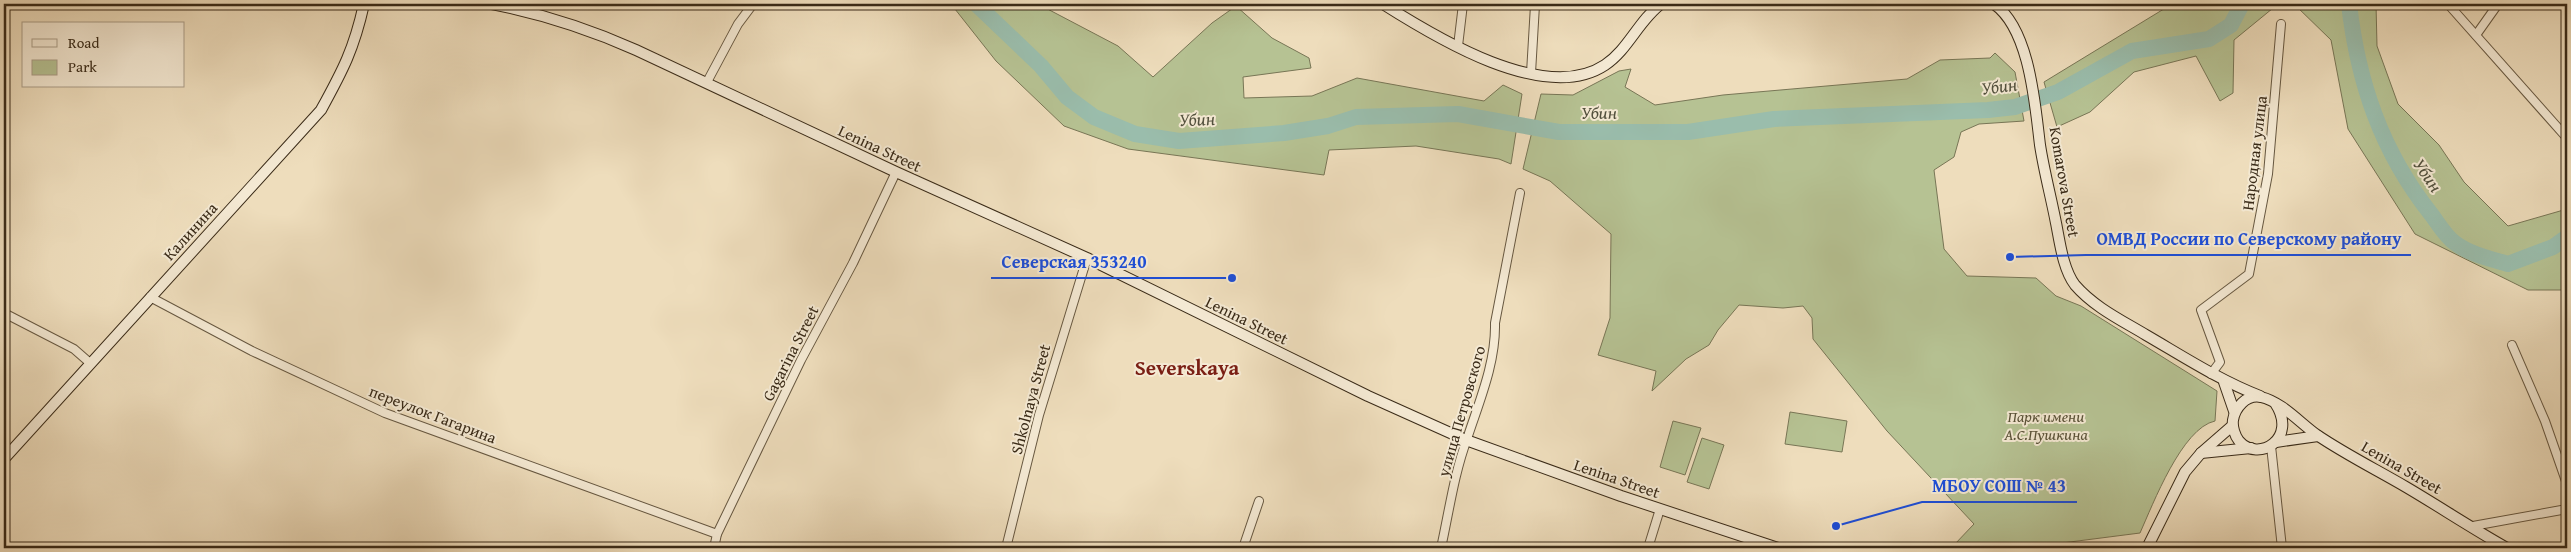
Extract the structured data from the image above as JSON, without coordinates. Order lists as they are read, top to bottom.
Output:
{
  "streets": {
    "street": [
      "Lenina Street",
      "Народная улица",
      "Komarova Street",
      "Калинина",
      "Gagarina Street",
      "Shkolnaya Street",
      "улица Петровского",
      "переулок Гагарина"
    ]
  },
  "crossings": [
    ["Lenina Street", "Gagarina Street"],
    ["Lenina Street", "Shkolnaya Street"],
    ["Lenina Street", "улица Петровского"],
    ["Народная улица", "Komarova Street"],
    ["Калинина", "переулок Гагарина"],
    ["Gagarina Street", "переулок Гагарина"]
  ],
  "districts": ["Severskaya"],
  "water": ["Убин"],
  "parks": ["Парк имени А.С.Пушкина"],
  "places": ["ОМВД России по Северскому району", "Северская 353240", "МБОУ СОШ № 43"],
  "legend": ["Road", "Park"]
}
